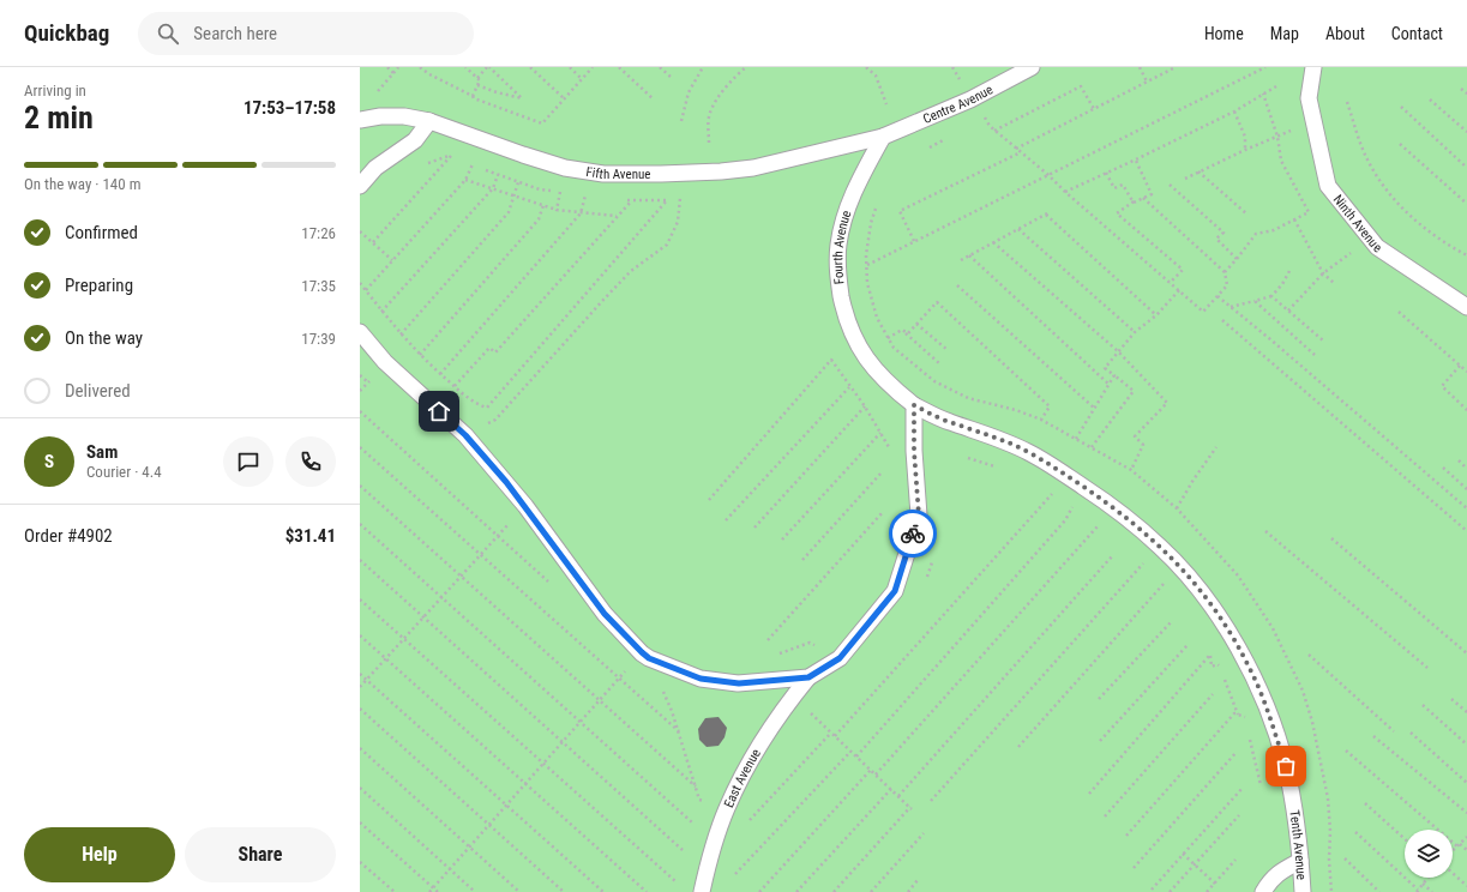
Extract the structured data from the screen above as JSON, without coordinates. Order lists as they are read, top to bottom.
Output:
{
  "streets": {
    "lane": [
      "Centre Avenue",
      "Fifth Avenue",
      "Ninth Avenue",
      "Fourth Avenue",
      "East Avenue",
      "Tenth Avenue"
    ]
  },
  "crossings": [
    ["Centre Avenue", "Fifth Avenue"],
    ["Centre Avenue", "Fourth Avenue"],
    ["Fifth Avenue", "Fourth Avenue"],
    ["Fourth Avenue", "Tenth Avenue"]
  ],
  "page": {
    "header": "Quickbag",
    "search": "Search here",
    "nav": [
      "Home",
      "Map",
      "About",
      "Contact"
    ],
    "heading": ["2 min", "Arriving in", "17:53–17:58"],
    "panel": [
      "Sam",
      "Courier · 4.4",
      "Order #4902",
      "$31.41"
    ],
    "bar": "On the way · 140 m",
    "list": [
      ["Confirmed", "17:26"],
      ["Preparing", "17:35"],
      ["On the way", "17:39"],
      "Delivered"
    ],
    "round": "S",
    "buttons": ["Help", "Share"]
  }
}
